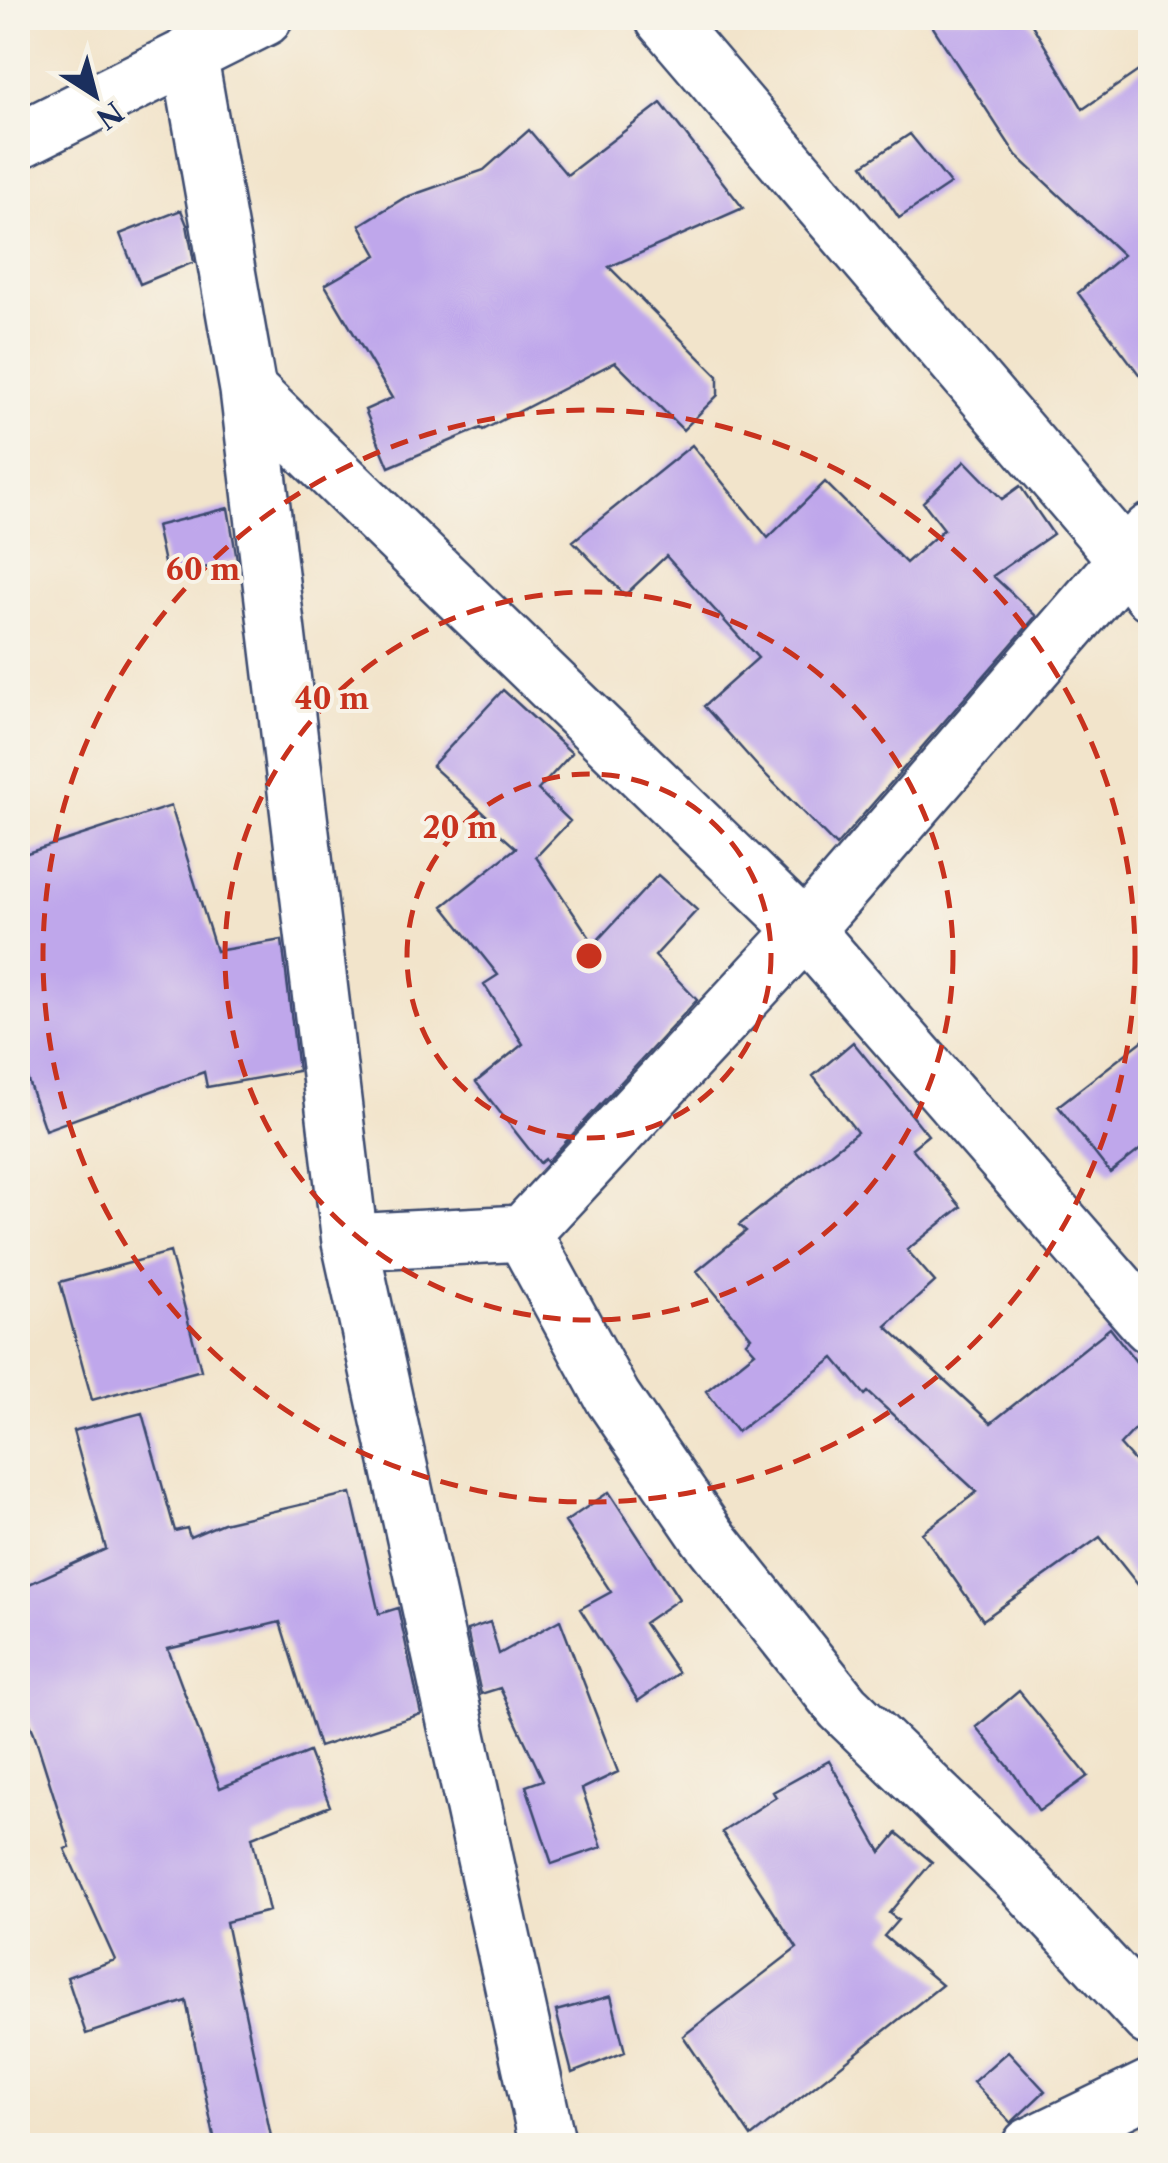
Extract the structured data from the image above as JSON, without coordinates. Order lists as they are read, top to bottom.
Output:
{
  "north": "bottom right",
  "rings": ["60 m", "40 m", "20 m"]
}
